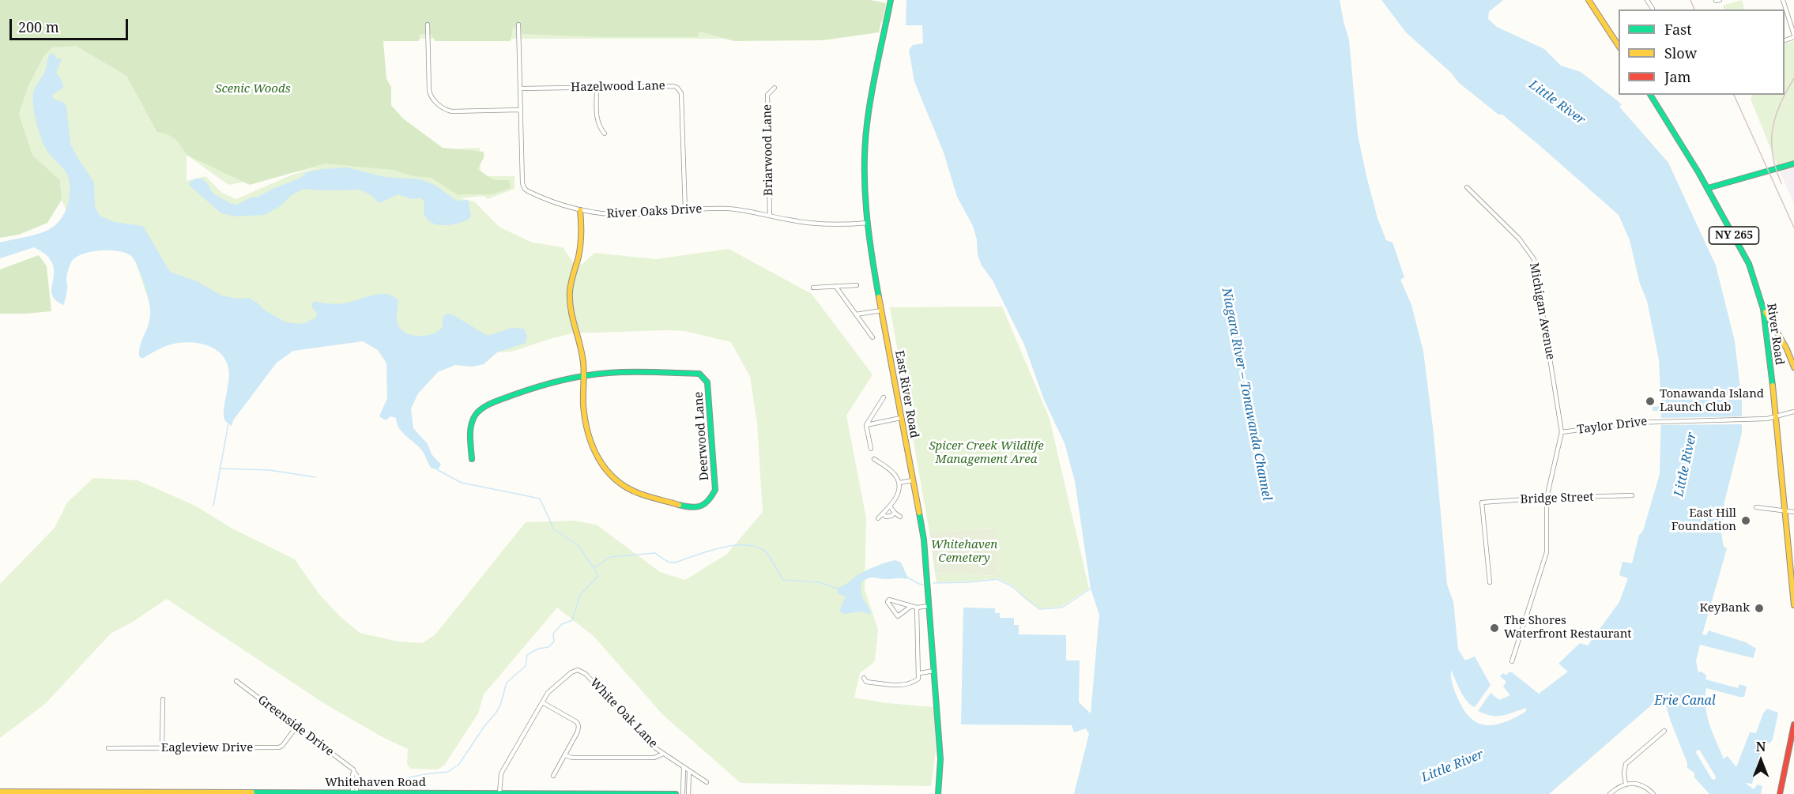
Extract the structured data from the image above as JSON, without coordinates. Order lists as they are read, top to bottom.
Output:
{
  "streets": {
    "street": [
      "Hazelwood Lane",
      "Briarwood Lane",
      "River Oaks Drive",
      "NY 265",
      "Michigan Avenue",
      "River Road",
      "East River Road",
      "Taylor Drive",
      "Deerwood Lane",
      "Bridge Street",
      "White Oak Lane",
      "Greenside Drive",
      "Eagleview Drive",
      "Whitehaven Road"
    ]
  },
  "crossings": [
    ["Hazelwood Lane", "River Oaks Drive"],
    ["Briarwood Lane", "River Oaks Drive"],
    ["River Oaks Drive", "East River Road"],
    ["Michigan Avenue", "Taylor Drive"],
    ["River Road", "Taylor Drive"],
    ["White Oak Lane", "Whitehaven Road"],
    ["Greenside Drive", "Eagleview Drive"],
    ["Greenside Drive", "Whitehaven Road"]
  ],
  "water": ["Little River", "Niagara River – Tonawanda Channel", "Erie Canal"],
  "parks": ["Scenic Woods", "Spicer Creek Wildlife Management Area", "Whitehaven Cemetery"],
  "places": [
    "Tonawanda Island Launch Club",
    "East Hill Foundation",
    "KeyBank",
    "The Shores Waterfront Restaurant"
  ],
  "legend": ["Fast", "Slow", "Jam"],
  "scale_bar": "200 m",
  "north": "top"
}
